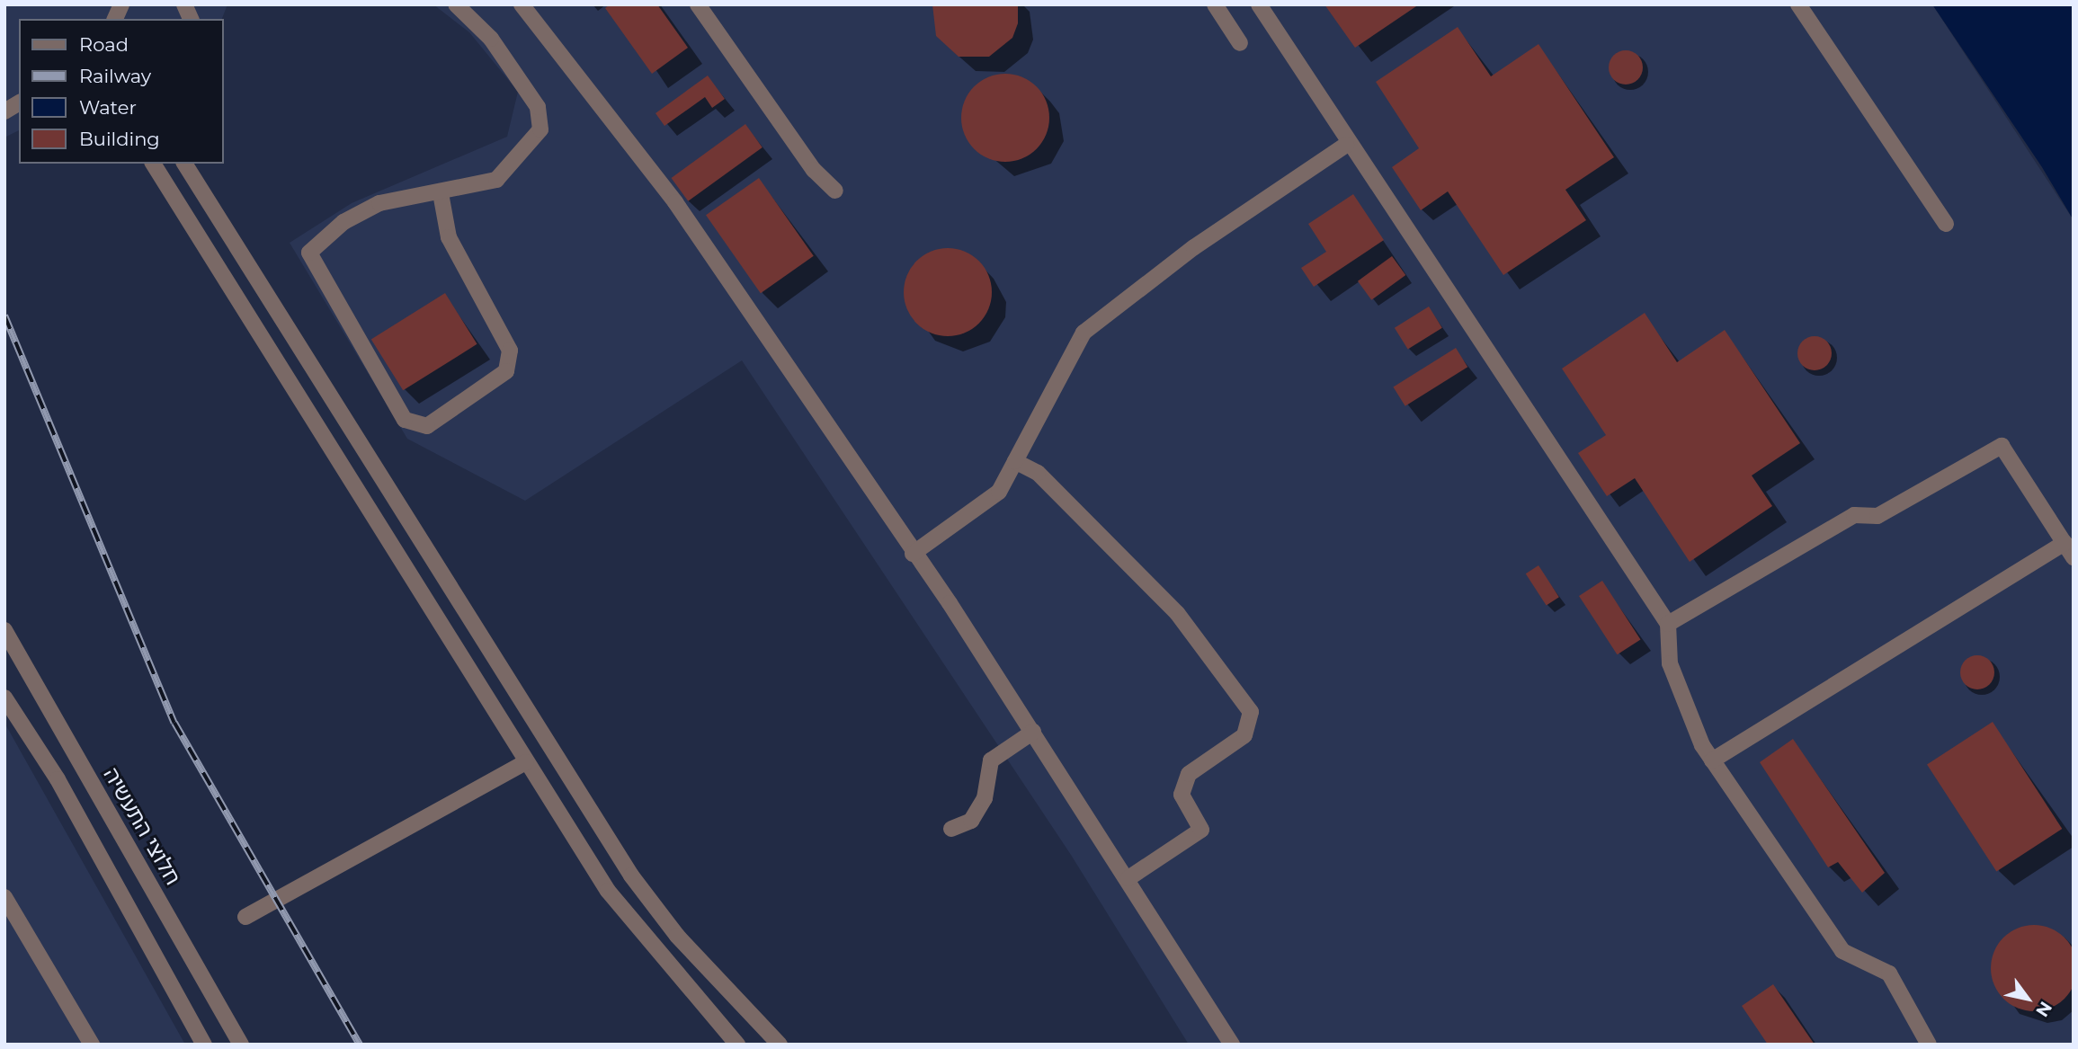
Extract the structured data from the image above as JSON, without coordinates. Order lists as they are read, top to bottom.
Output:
{
  "streets": {
    "street": ["חלוצי התעשיה"]
  },
  "legend": [
    "Road",
    "Railway",
    "Water",
    "Building"
  ],
  "north": "bottom right"
}
